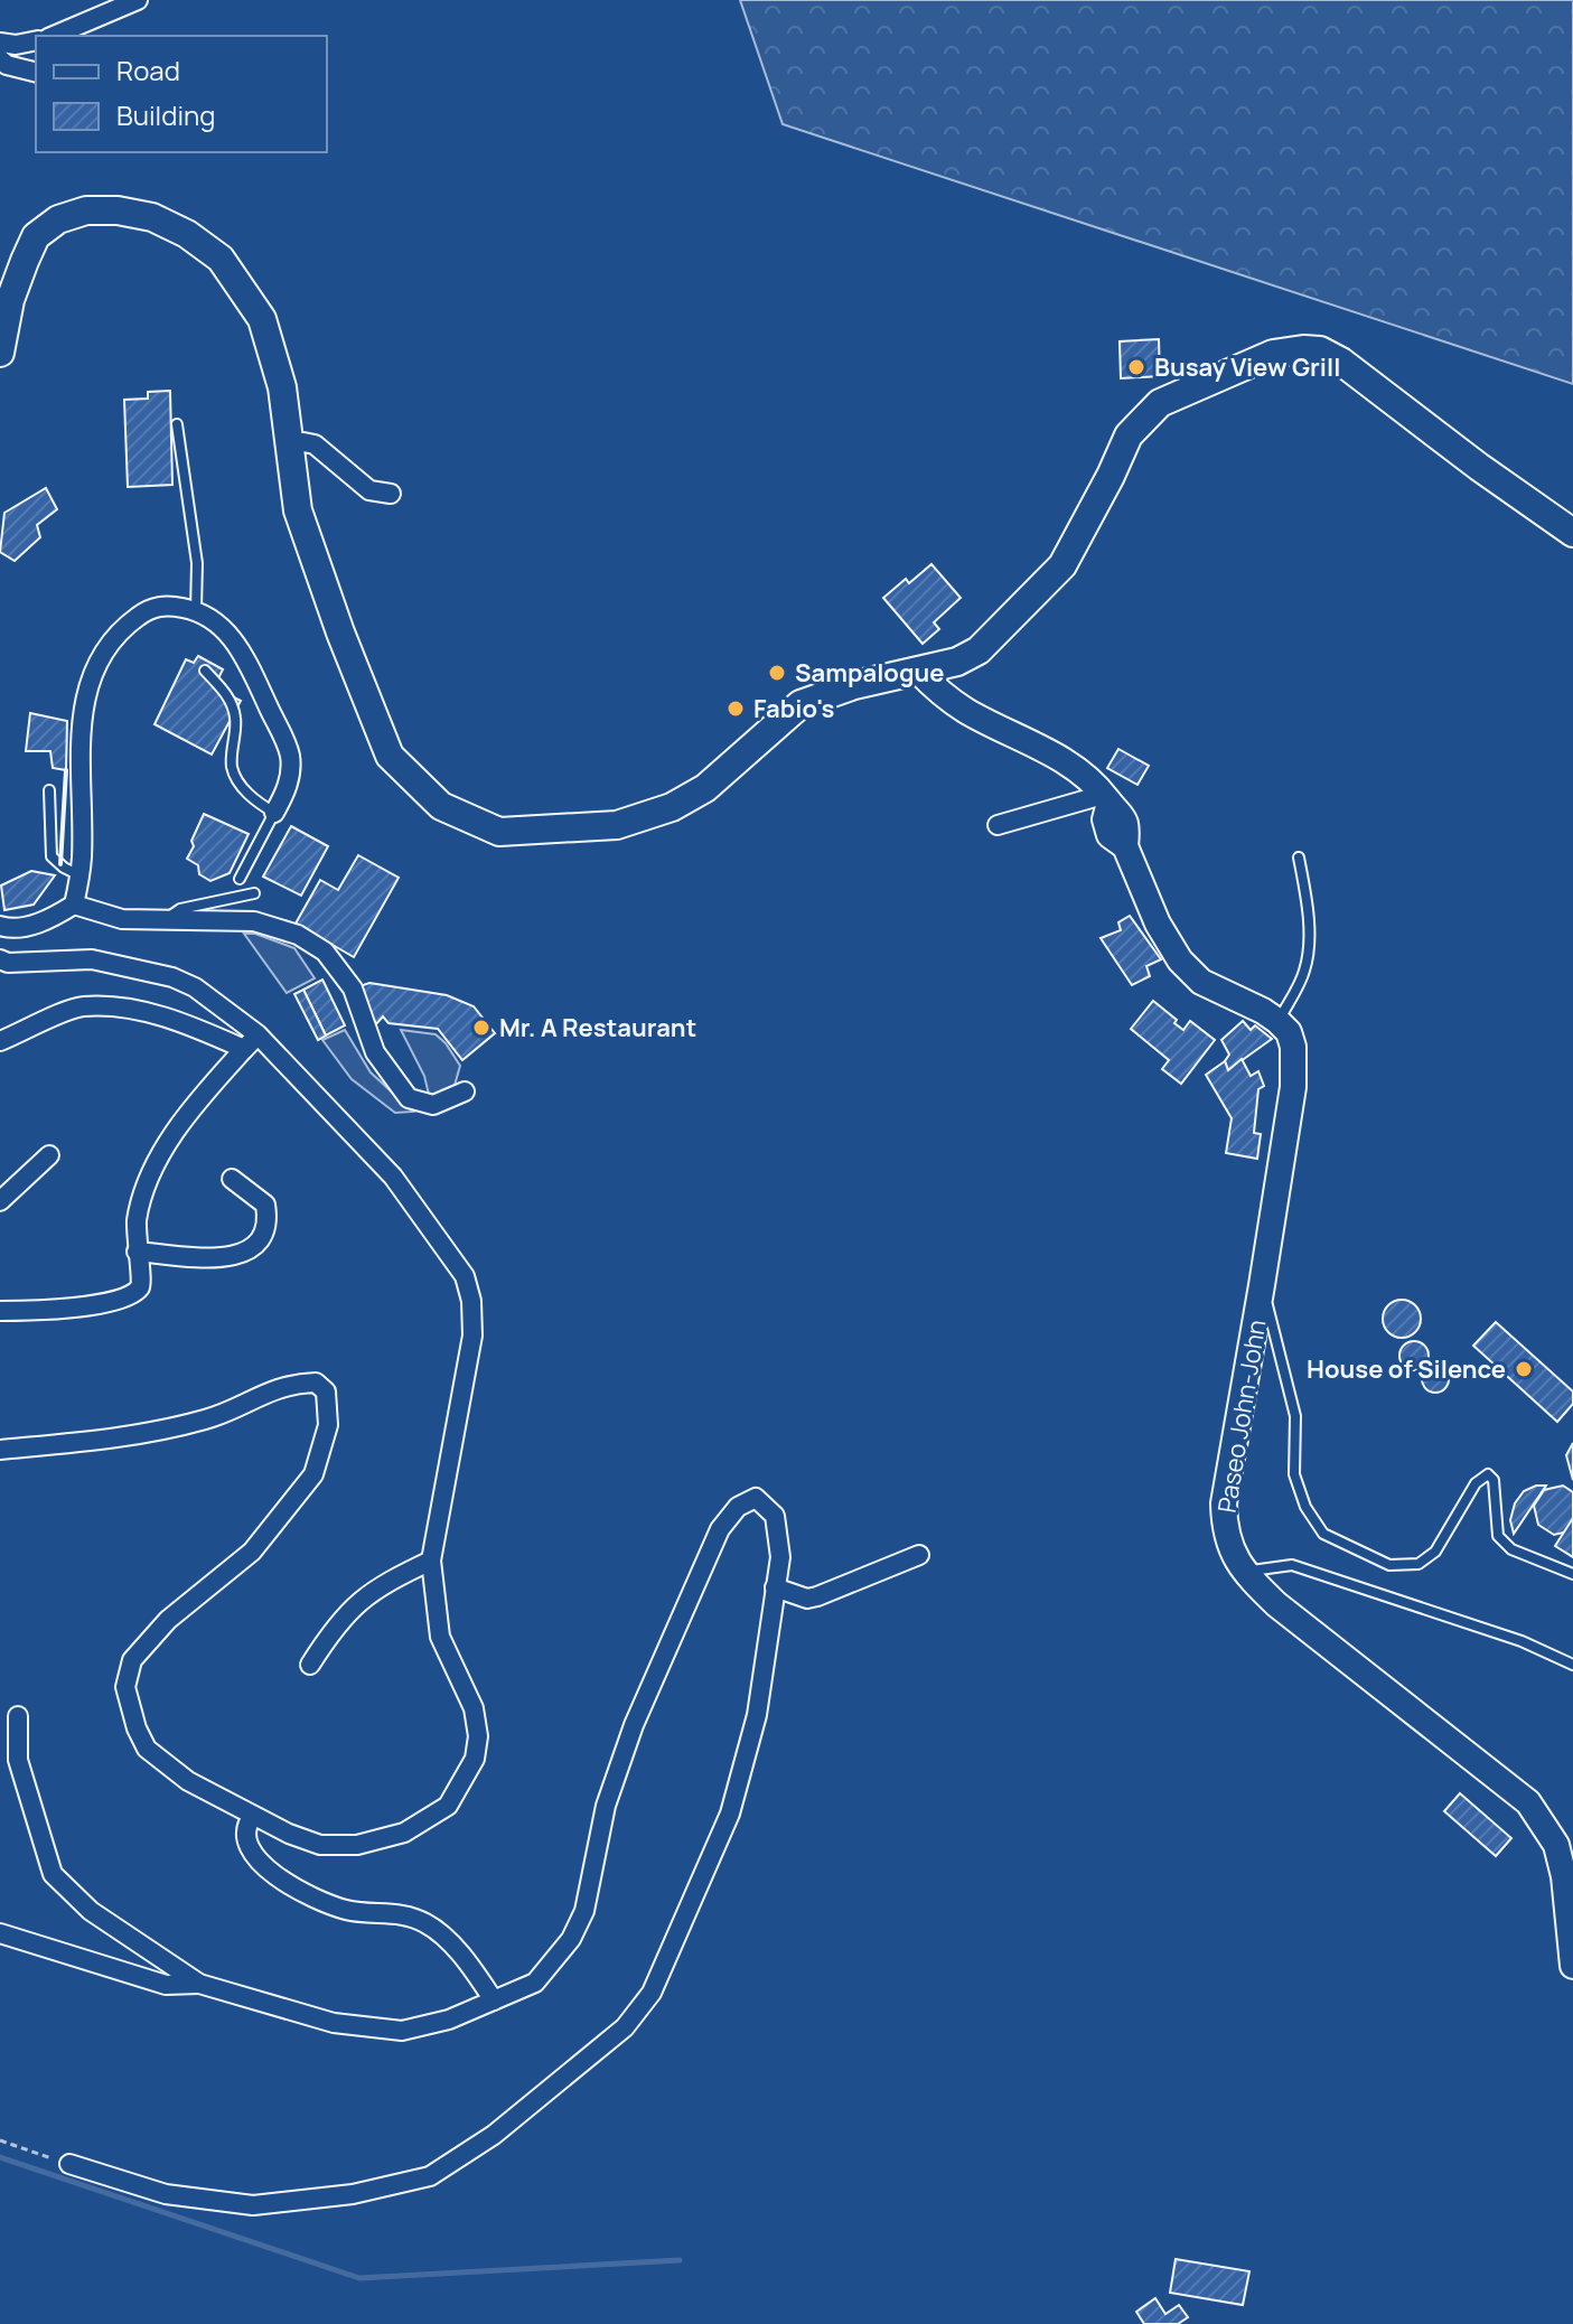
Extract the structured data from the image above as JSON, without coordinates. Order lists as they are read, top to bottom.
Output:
{
  "streets": {
    "street": ["Paseo John-John"]
  },
  "places": [
    "Busay View Grill",
    "Sampalogue",
    "Fabio's",
    "Mr. A Restaurant",
    "House of Silence"
  ],
  "legend": ["Road", "Building"]
}
